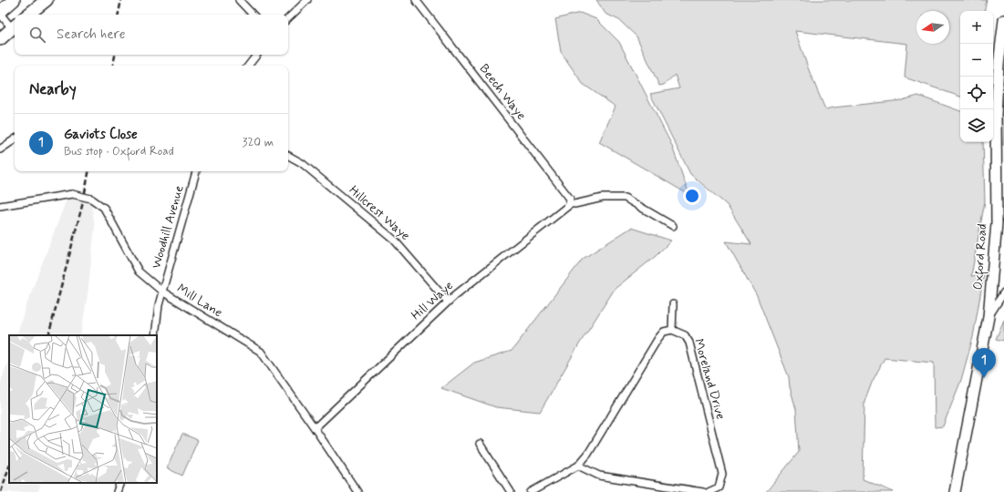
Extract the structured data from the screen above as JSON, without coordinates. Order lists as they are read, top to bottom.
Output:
{
  "streets": {
    "main road": ["Oxford Road"],
    "street": [
      "Beech Waye",
      "Hillcrest Waye",
      "Woodhill Avenue",
      "Mill Lane",
      "Hill Waye",
      "Moreland Drive"
    ]
  },
  "crossings": [
    ["Beech Waye", "Hill Waye"],
    ["Hillcrest Waye", "Hill Waye"],
    ["Woodhill Avenue", "Mill Lane"],
    ["Mill Lane", "Hill Waye"]
  ],
  "north": "left",
  "page": {
    "map_buttons": ["+", "−"],
    "search": "Search here",
    "heading": "Nearby",
    "list": [
      {
        "mark": "1",
        "name": "Gaviots Close",
        "note": "Bus stop · Oxford Road",
        "value": "320 m"
      }
    ],
    "pins": "1"
  }
}
